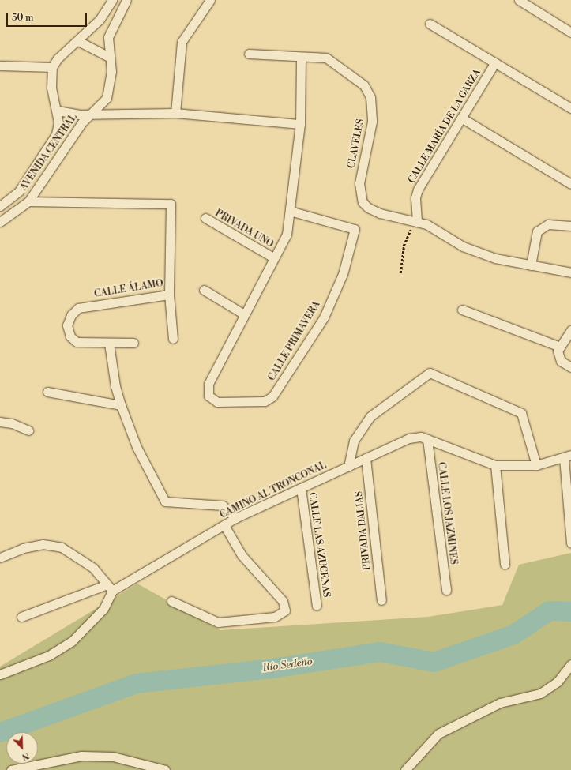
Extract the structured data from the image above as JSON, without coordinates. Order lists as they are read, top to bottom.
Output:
{
  "streets": {
    "street": [
      "CALLE MARÍA DE LA GARZA",
      "CLAVELES",
      "AVENIDA CENTRAL",
      "PRIVADA UNO",
      "CALLE ÁLAMO",
      "CALLE PRIMAVERA",
      "CAMINO AL TRONCONAL",
      "CALLE LOS JAZMINES",
      "PRIVADA DALIAS",
      "CALLE LAS AZUCENAS"
    ]
  },
  "crossings": [
    ["CALLE MARÍA DE LA GARZA", "CLAVELES"],
    ["AVENIDA CENTRAL", "CALLE ÁLAMO"],
    ["CAMINO AL TRONCONAL", "CALLE LOS JAZMINES"],
    ["CAMINO AL TRONCONAL", "PRIVADA DALIAS"],
    ["CAMINO AL TRONCONAL", "CALLE LAS AZUCENAS"]
  ],
  "water": ["Río Sedeño"],
  "scale_bar": "50 m",
  "north": "bottom right"
}
